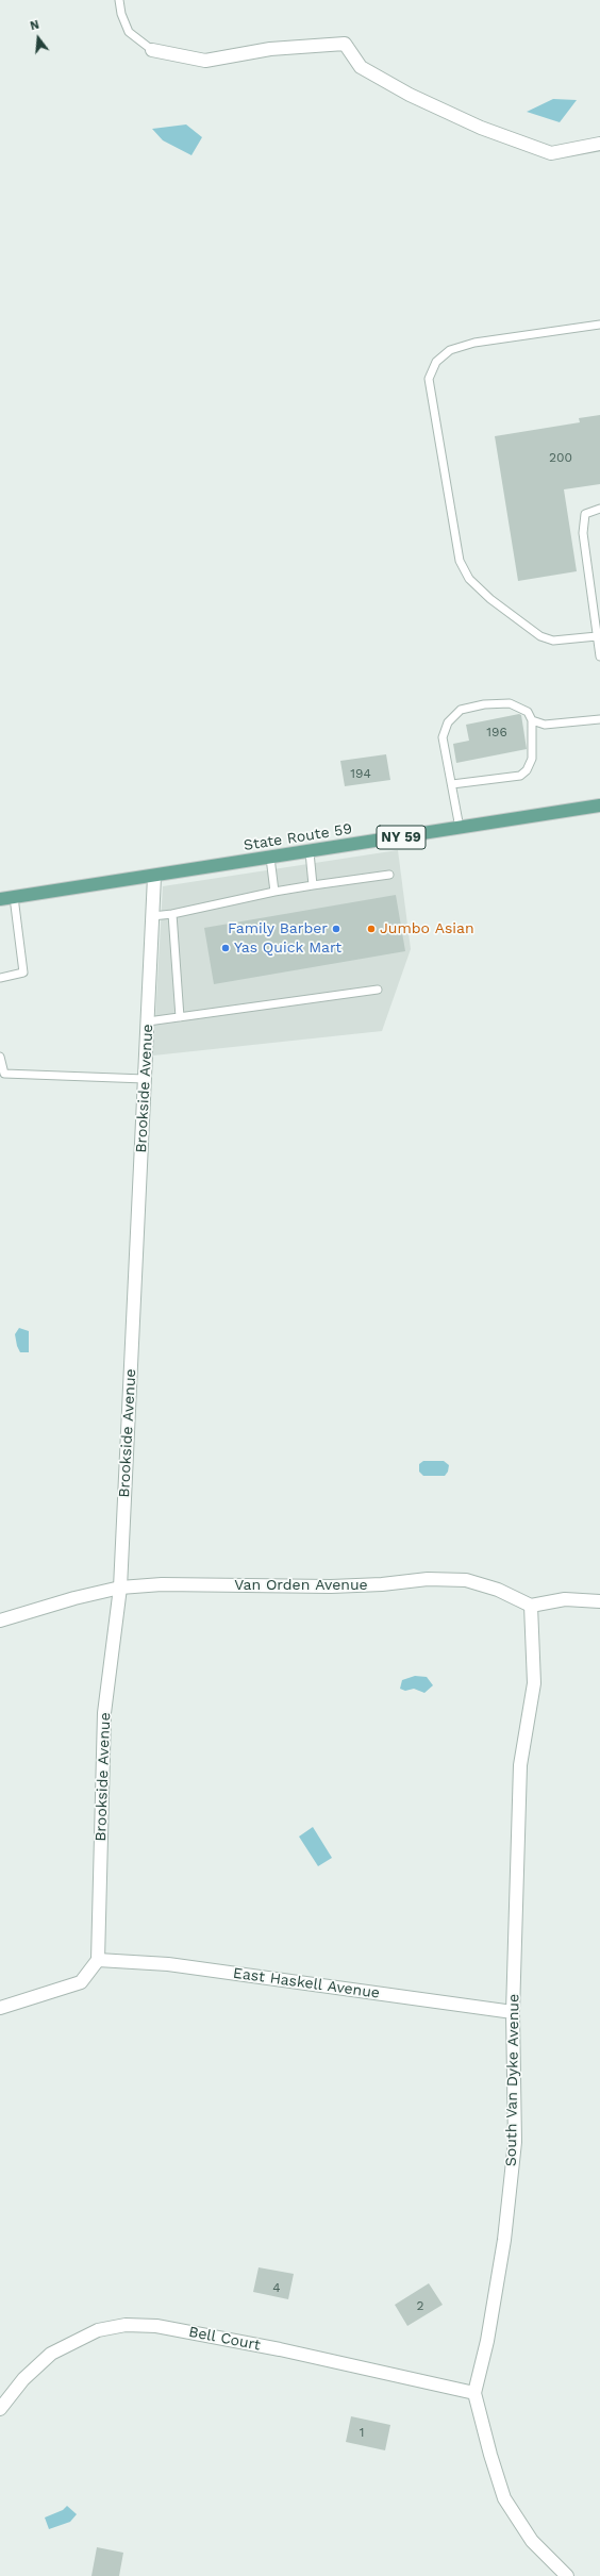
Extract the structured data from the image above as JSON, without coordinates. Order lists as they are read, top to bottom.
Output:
{
  "streets": {
    "main road": ["State Route 59", "NY 59"],
    "street": [
      "Brookside Avenue",
      "Van Orden Avenue",
      "East Haskell Avenue",
      "South Van Dyke Avenue",
      "Bell Court"
    ]
  },
  "crossings": [
    ["State Route 59", "Brookside Avenue"],
    ["Brookside Avenue", "Van Orden Avenue"],
    ["Brookside Avenue", "East Haskell Avenue"],
    ["Van Orden Avenue", "South Van Dyke Avenue"],
    ["East Haskell Avenue", "South Van Dyke Avenue"],
    ["South Van Dyke Avenue", "Bell Court"]
  ],
  "places": ["Family Barber", "Jumbo Asian", "Yas Quick Mart"],
  "house_numbers": [
    "200",
    "196",
    "194",
    "4",
    "2",
    "1"
  ],
  "north": "top"
}
